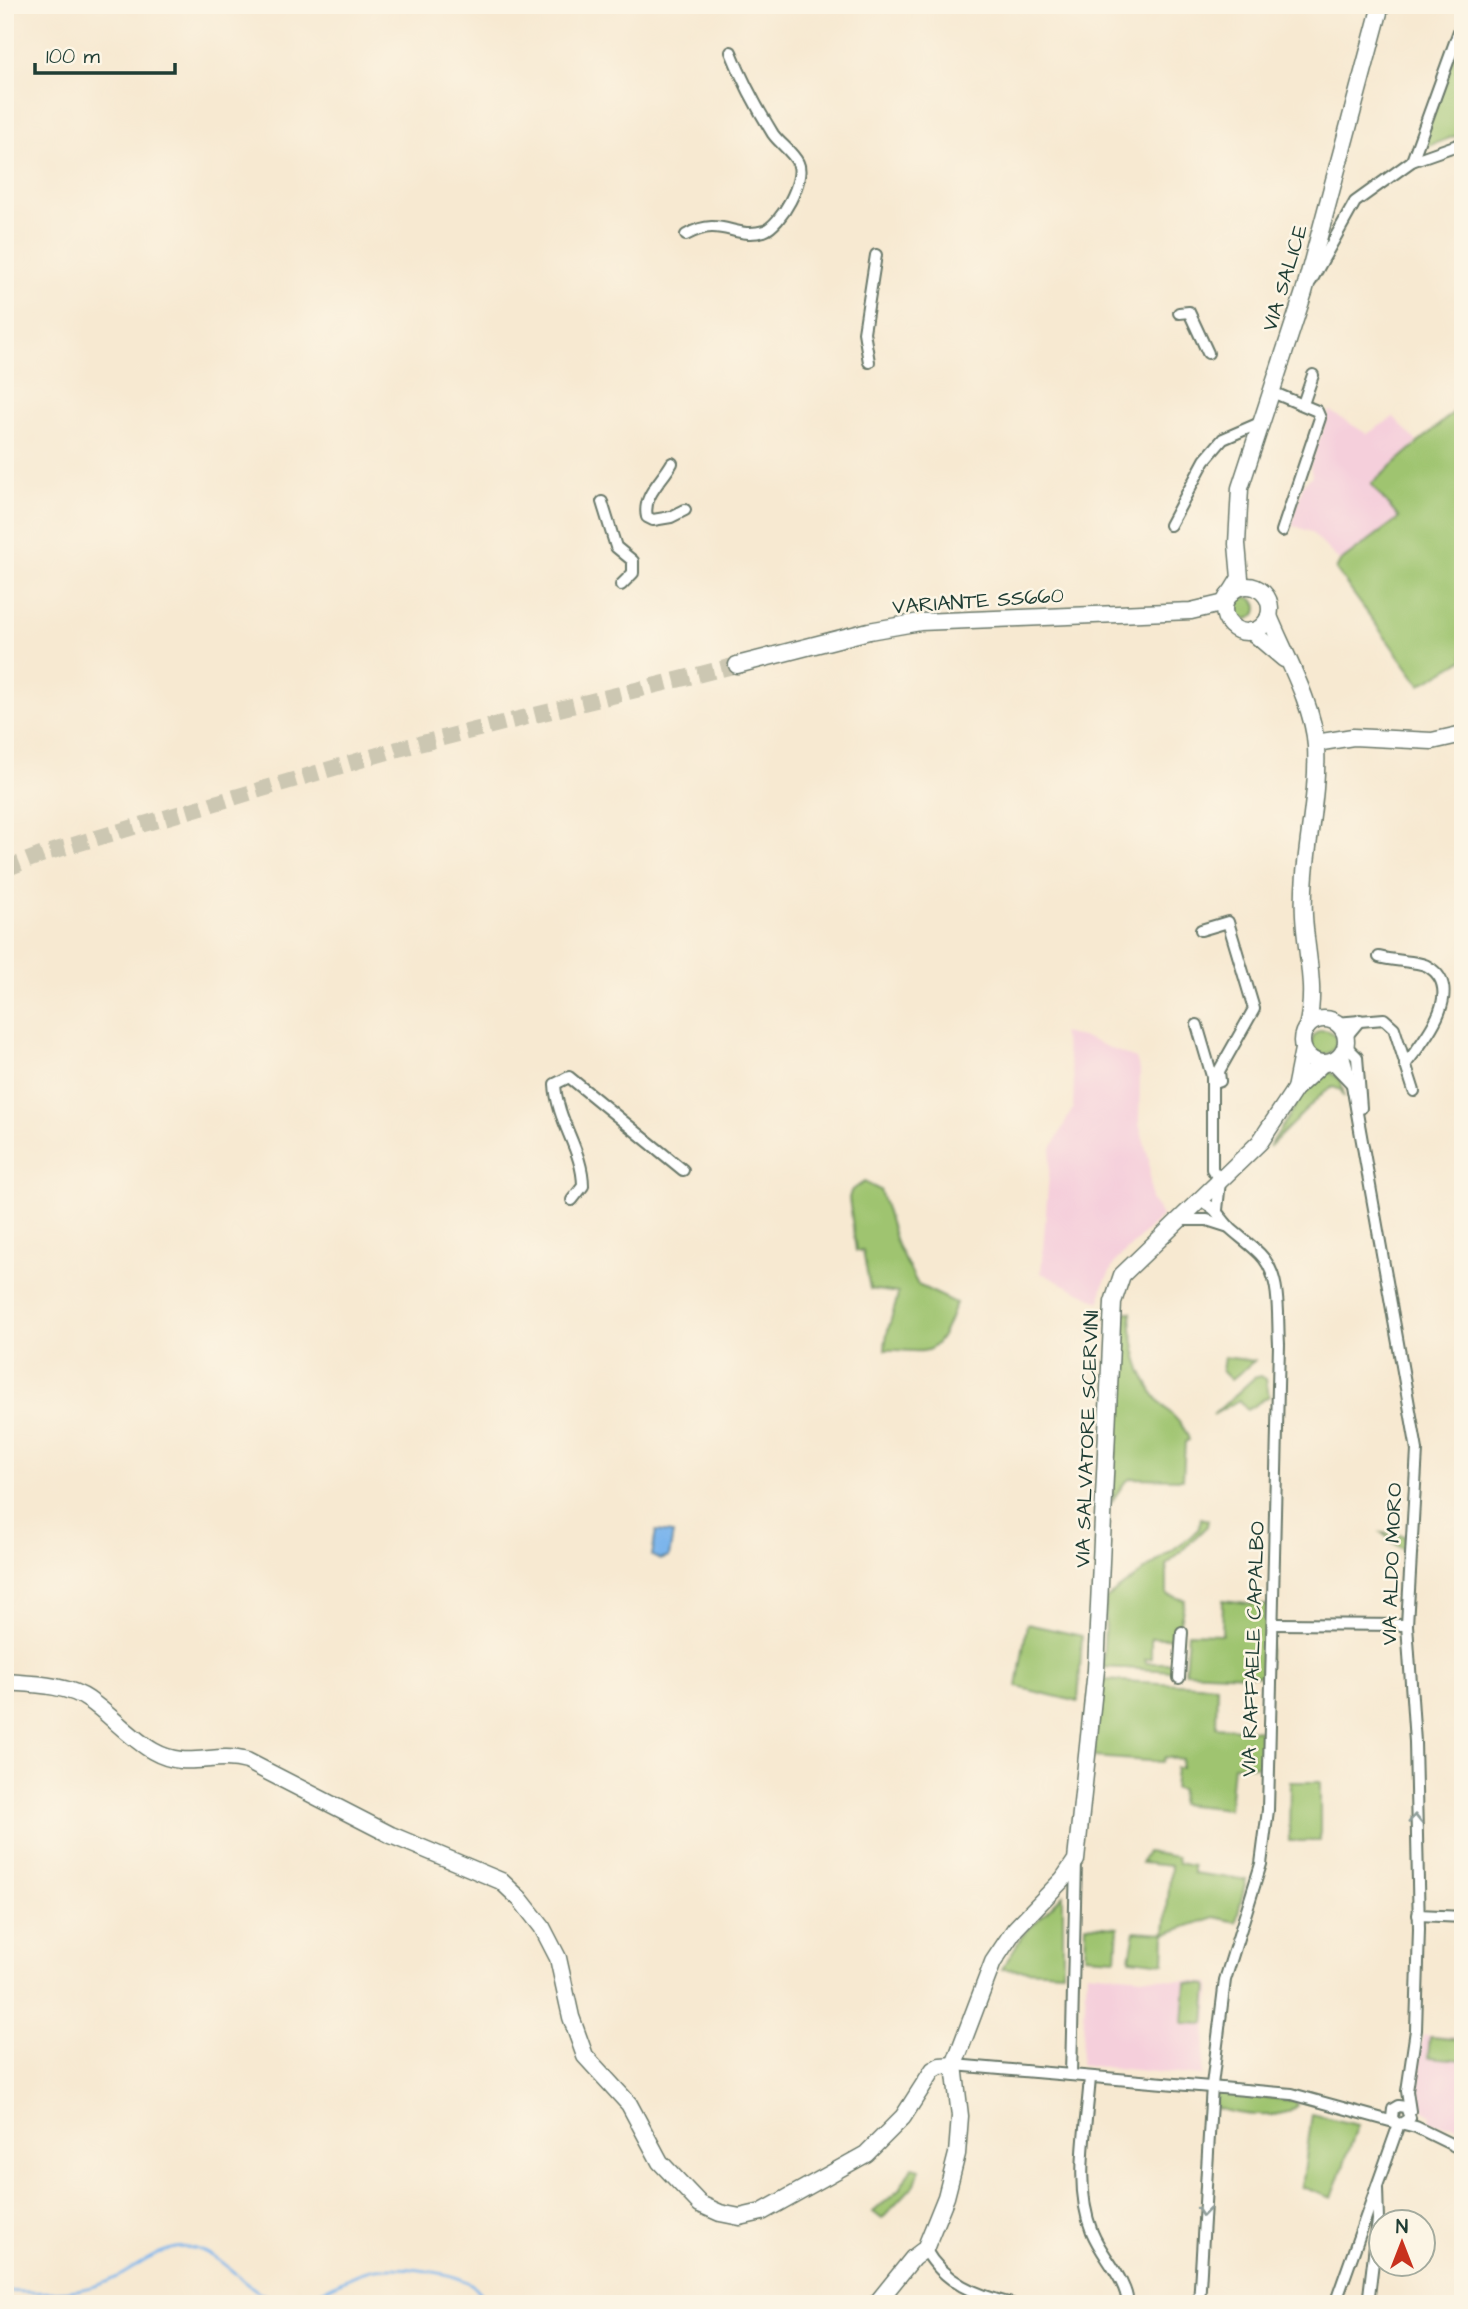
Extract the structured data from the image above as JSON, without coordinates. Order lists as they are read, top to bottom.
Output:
{
  "streets": {
    "main road": ["VIA SALICE", "VARIANTE SS660", "VIA SALVATORE SCERVINI"],
    "street": ["VIA ALDO MORO", "VIA RAFFAELE CAPALBO"]
  },
  "scale_bar": "100 m",
  "north": "top"
}
